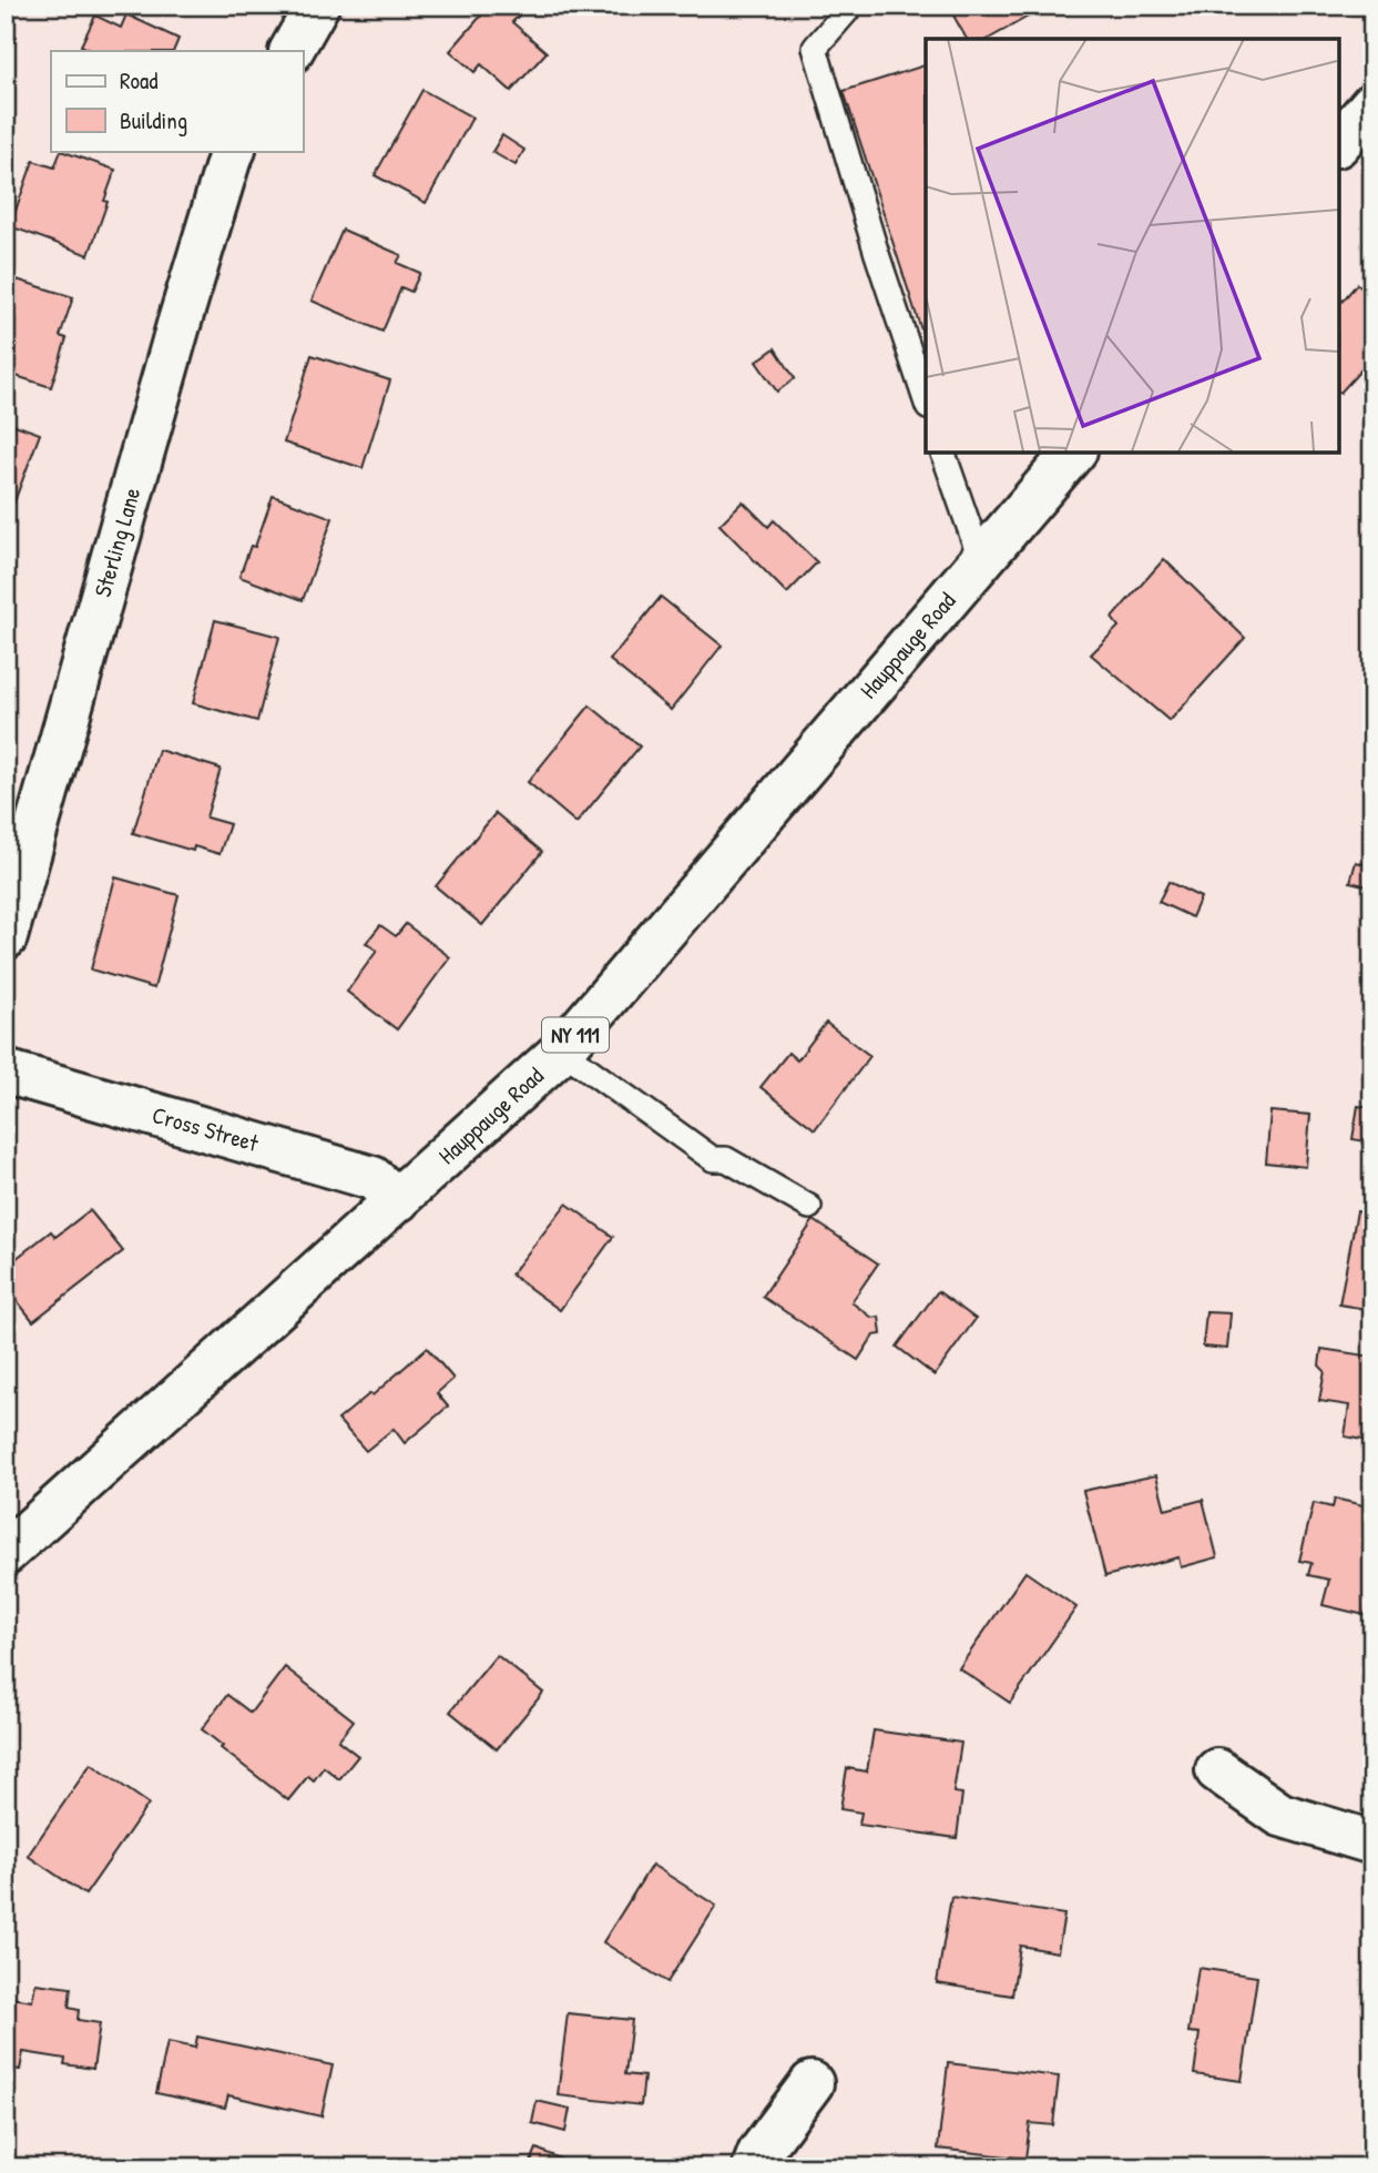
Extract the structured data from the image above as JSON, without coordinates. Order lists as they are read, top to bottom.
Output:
{
  "streets": {
    "main road": [
      "Sterling Lane",
      "Hauppauge Road",
      "NY 111",
      "Cross Street"
    ]
  },
  "crossings": [
    ["Hauppauge Road", "Cross Street"]
  ],
  "legend": ["Road", "Building"]
}
